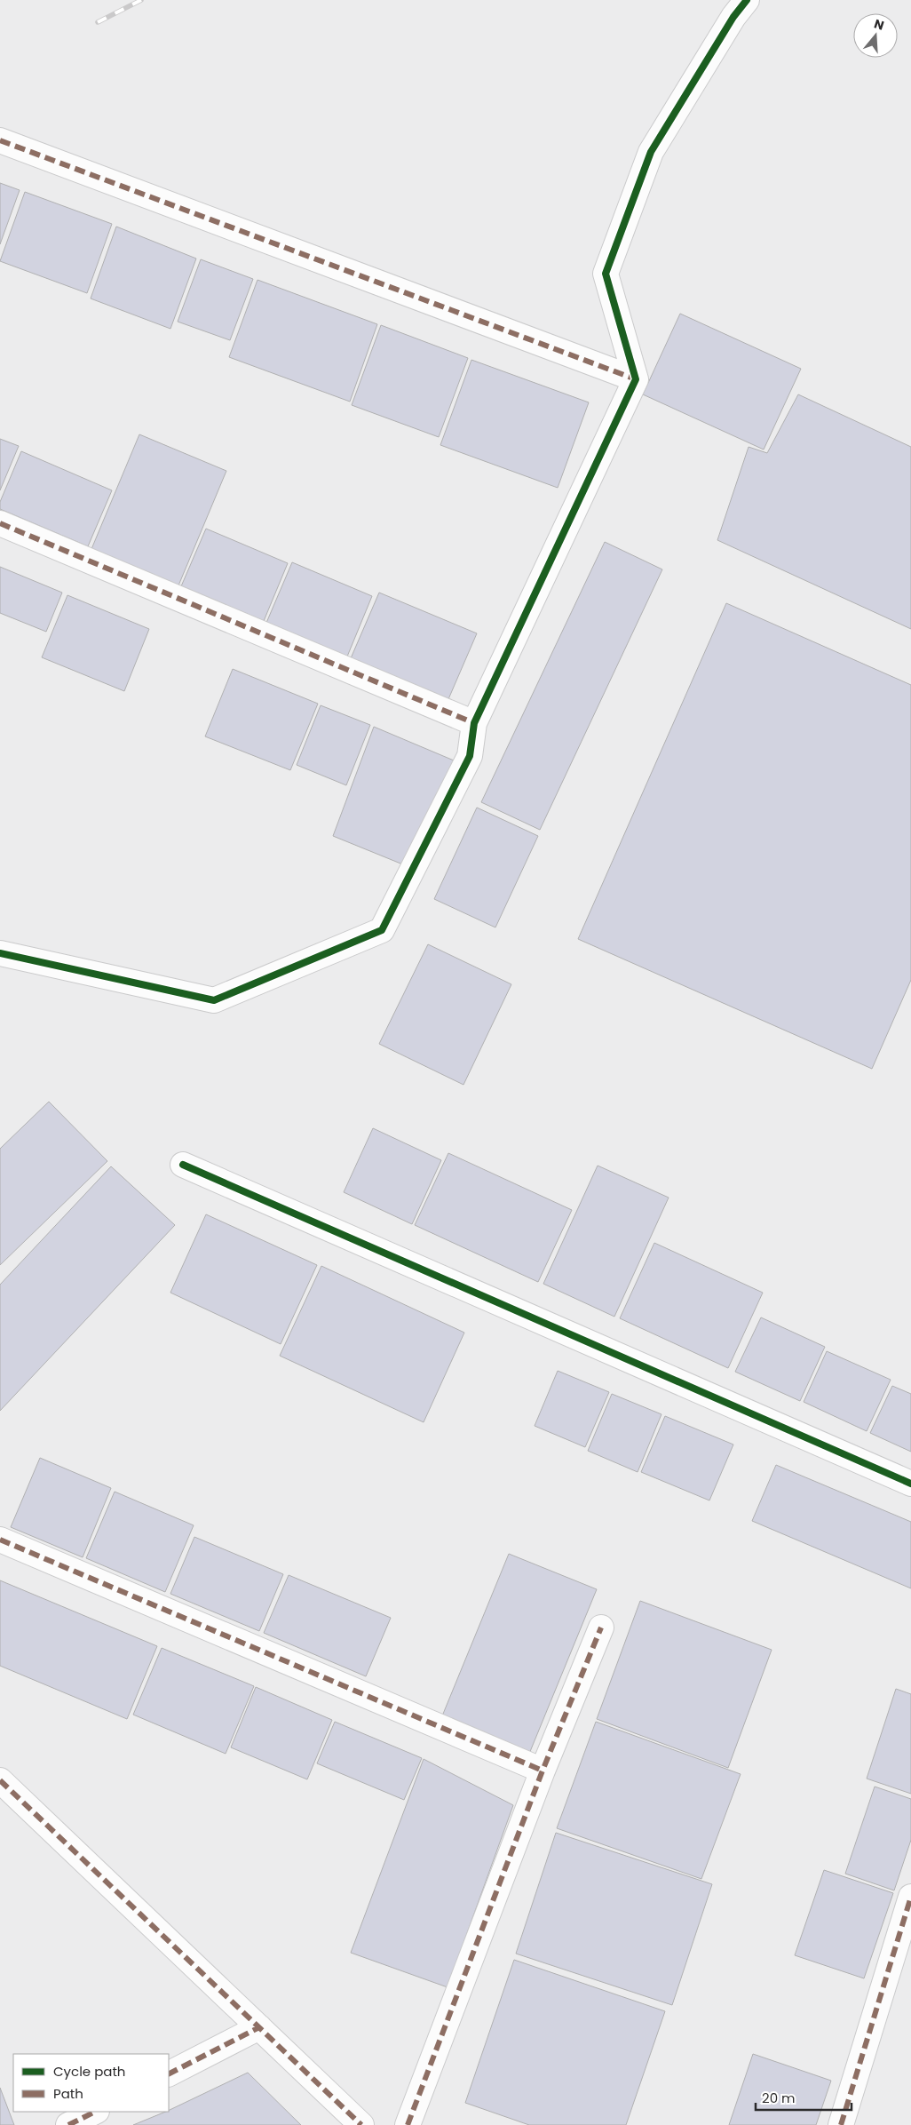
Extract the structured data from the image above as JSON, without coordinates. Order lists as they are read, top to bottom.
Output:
{
  "legend": ["Cycle path", "Path"],
  "scale_bar": "20 m",
  "north": "top"
}
